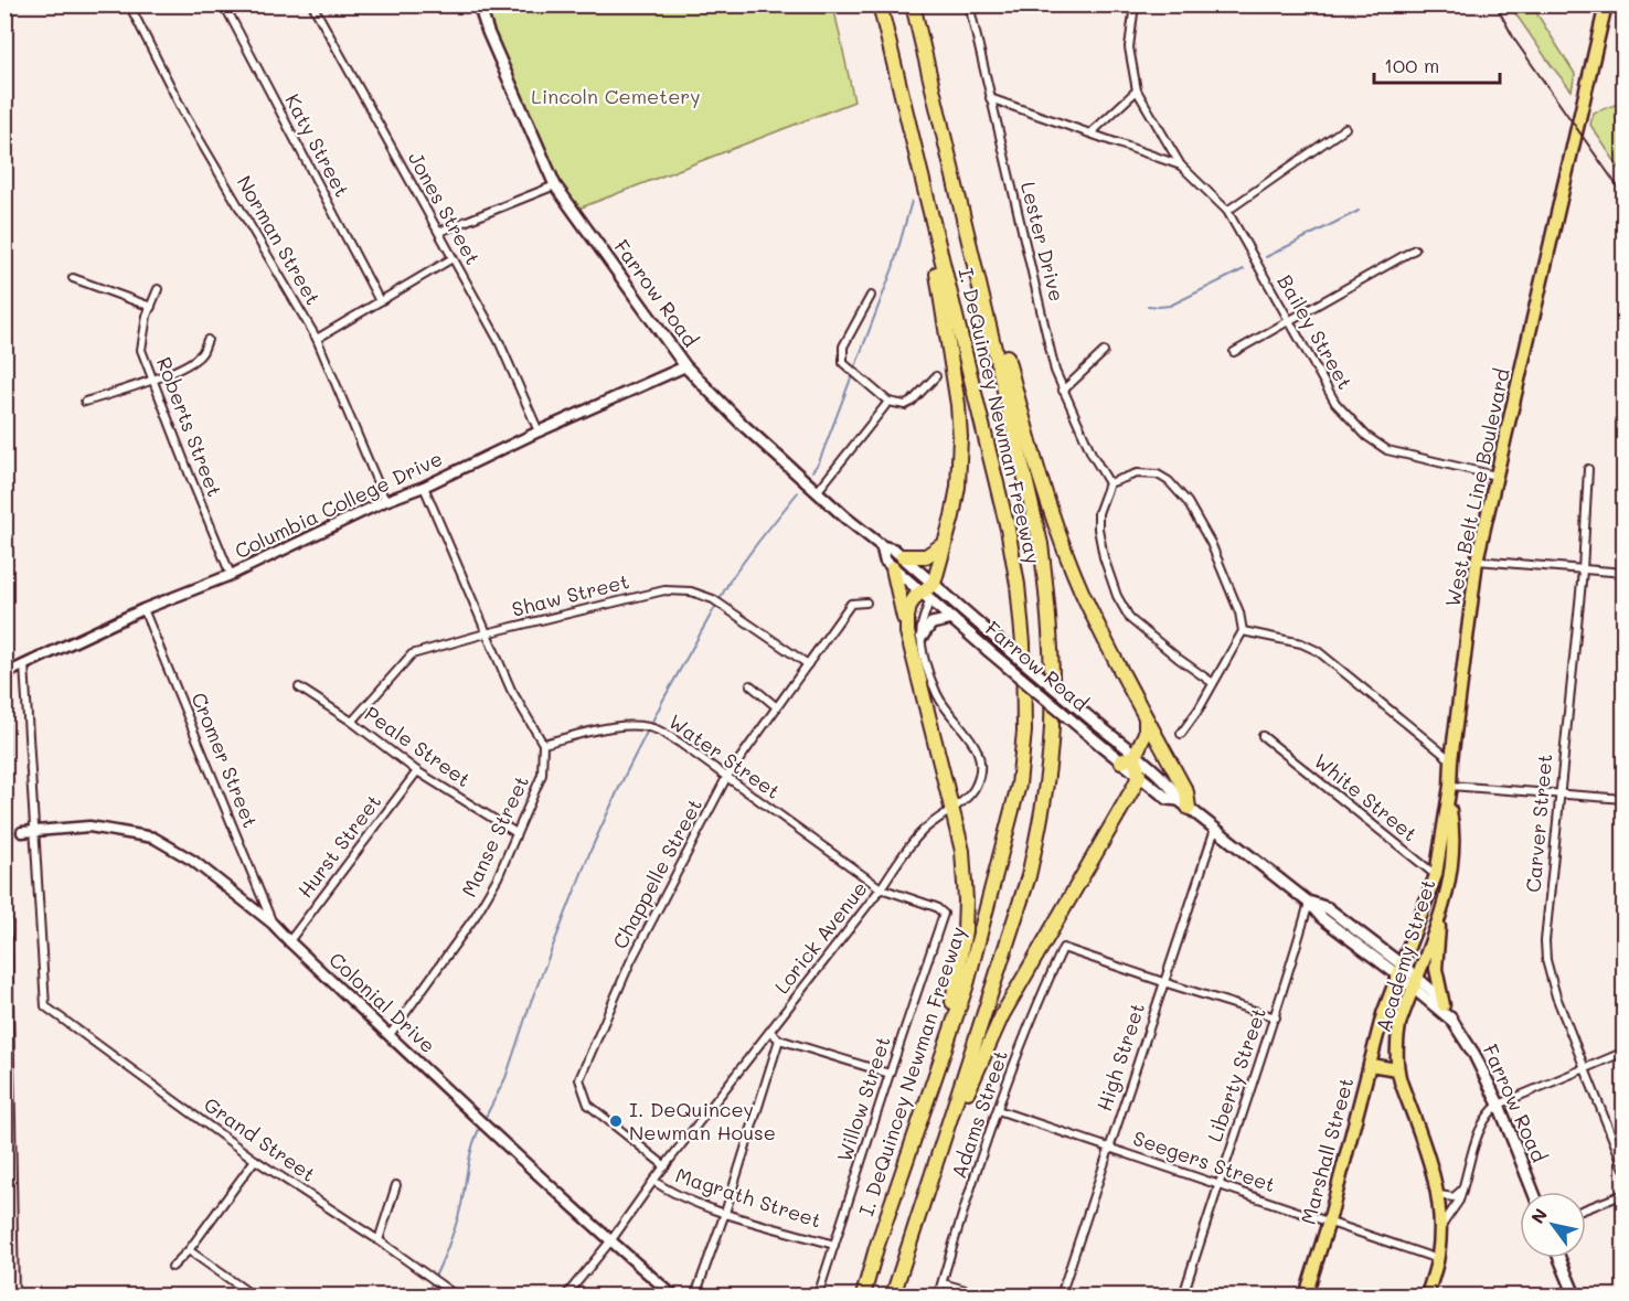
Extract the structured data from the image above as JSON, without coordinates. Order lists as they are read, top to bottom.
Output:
{
  "streets": {
    "highway": ["I. DeQuincey Newman Freeway"],
    "main road": [
      "Farrow Road",
      "West Belt Line Boulevard",
      "Academy Street",
      "Marshall Street"
    ],
    "street": [
      "Katy Street",
      "Jones Street",
      "Norman Street",
      "Lester Drive",
      "Bailey Street",
      "Roberts Street",
      "Columbia College Drive",
      "Shaw Street",
      "Peale Street",
      "Water Street",
      "Cromer Street",
      "White Street",
      "Carver Street",
      "Manse Street",
      "Hurst Street",
      "Chappelle Street",
      "Lorick Avenue",
      "Colonial Drive",
      "High Street",
      "Liberty Street",
      "Willow Street",
      "Adams Street",
      "Grand Street",
      "Seegers Street",
      "Magrath Street"
    ]
  },
  "crossings": [
    ["Jones Street", "Columbia College Drive"],
    ["Norman Street", "Columbia College Drive"],
    ["Lester Drive", "Bailey Street"],
    ["Farrow Road", "West Belt Line Boulevard"],
    ["Farrow Road", "Columbia College Drive"],
    ["Farrow Road", "Lorick Avenue"],
    ["Farrow Road", "Academy Street"],
    ["Farrow Road", "High Street"],
    ["Farrow Road", "Liberty Street"],
    ["Bailey Street", "West Belt Line Boulevard"],
    ["Roberts Street", "Columbia College Drive"],
    ["West Belt Line Boulevard", "White Street"],
    ["West Belt Line Boulevard", "Academy Street"],
    ["West Belt Line Boulevard", "Marshall Street"],
    ["Columbia College Drive", "Cromer Street"],
    ["Shaw Street", "Peale Street"],
    ["Shaw Street", "Chappelle Street"],
    ["Peale Street", "Manse Street"],
    ["Peale Street", "Hurst Street"],
    ["Water Street", "Manse Street"],
    ["Water Street", "Chappelle Street"],
    ["Water Street", "Lorick Avenue"],
    ["Water Street", "Willow Street"],
    ["Cromer Street", "Colonial Drive"],
    ["White Street", "Academy Street"],
    ["Manse Street", "Colonial Drive"],
    ["Hurst Street", "Colonial Drive"],
    ["Chappelle Street", "Lorick Avenue"],
    ["Lorick Avenue", "Colonial Drive"],
    ["Lorick Avenue", "Magrath Street"],
    ["Academy Street", "Seegers Street"],
    ["Colonial Drive", "Grand Street"],
    ["High Street", "Adams Street"],
    ["High Street", "Seegers Street"],
    ["Liberty Street", "Seegers Street"],
    ["Willow Street", "Magrath Street"],
    ["Adams Street", "Seegers Street"],
    ["Marshall Street", "Seegers Street"]
  ],
  "parks": ["Lincoln Cemetery"],
  "places": ["I. DeQuincey Newman House"],
  "scale_bar": "100 m",
  "north": "top left"
}
